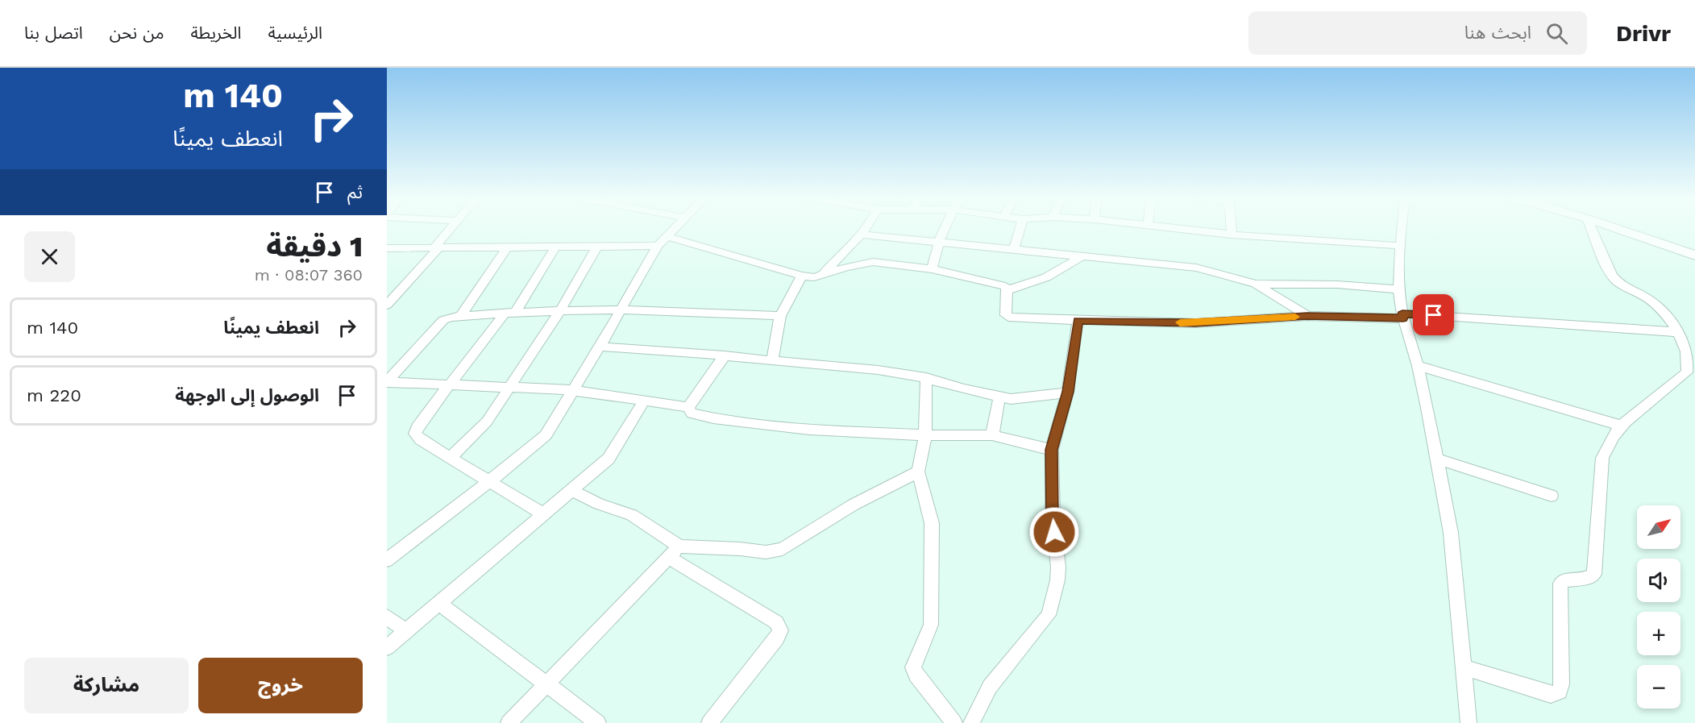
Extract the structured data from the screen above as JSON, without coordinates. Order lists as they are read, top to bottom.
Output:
{
  "north": "top right",
  "page": {
    "header": "Drivr",
    "search": "ابحث هنا",
    "nav": [
      "الرئيسية",
      "الخريطة",
      "من نحن",
      "اتصل بنا"
    ],
    "turn": ["140 m", "انعطف يمينًا"],
    "then": "ثم",
    "heading": ["1 دقيقة", "360 m · 08:07"],
    "list": [
      {
        "name": "انعطف يمينًا",
        "value": "140 m"
      },
      {
        "name": "الوصول إلى الوجهة",
        "value": "220 m"
      }
    ],
    "map_buttons": ["+", "−"],
    "buttons": ["خروج", "مشاركة"]
  }
}
